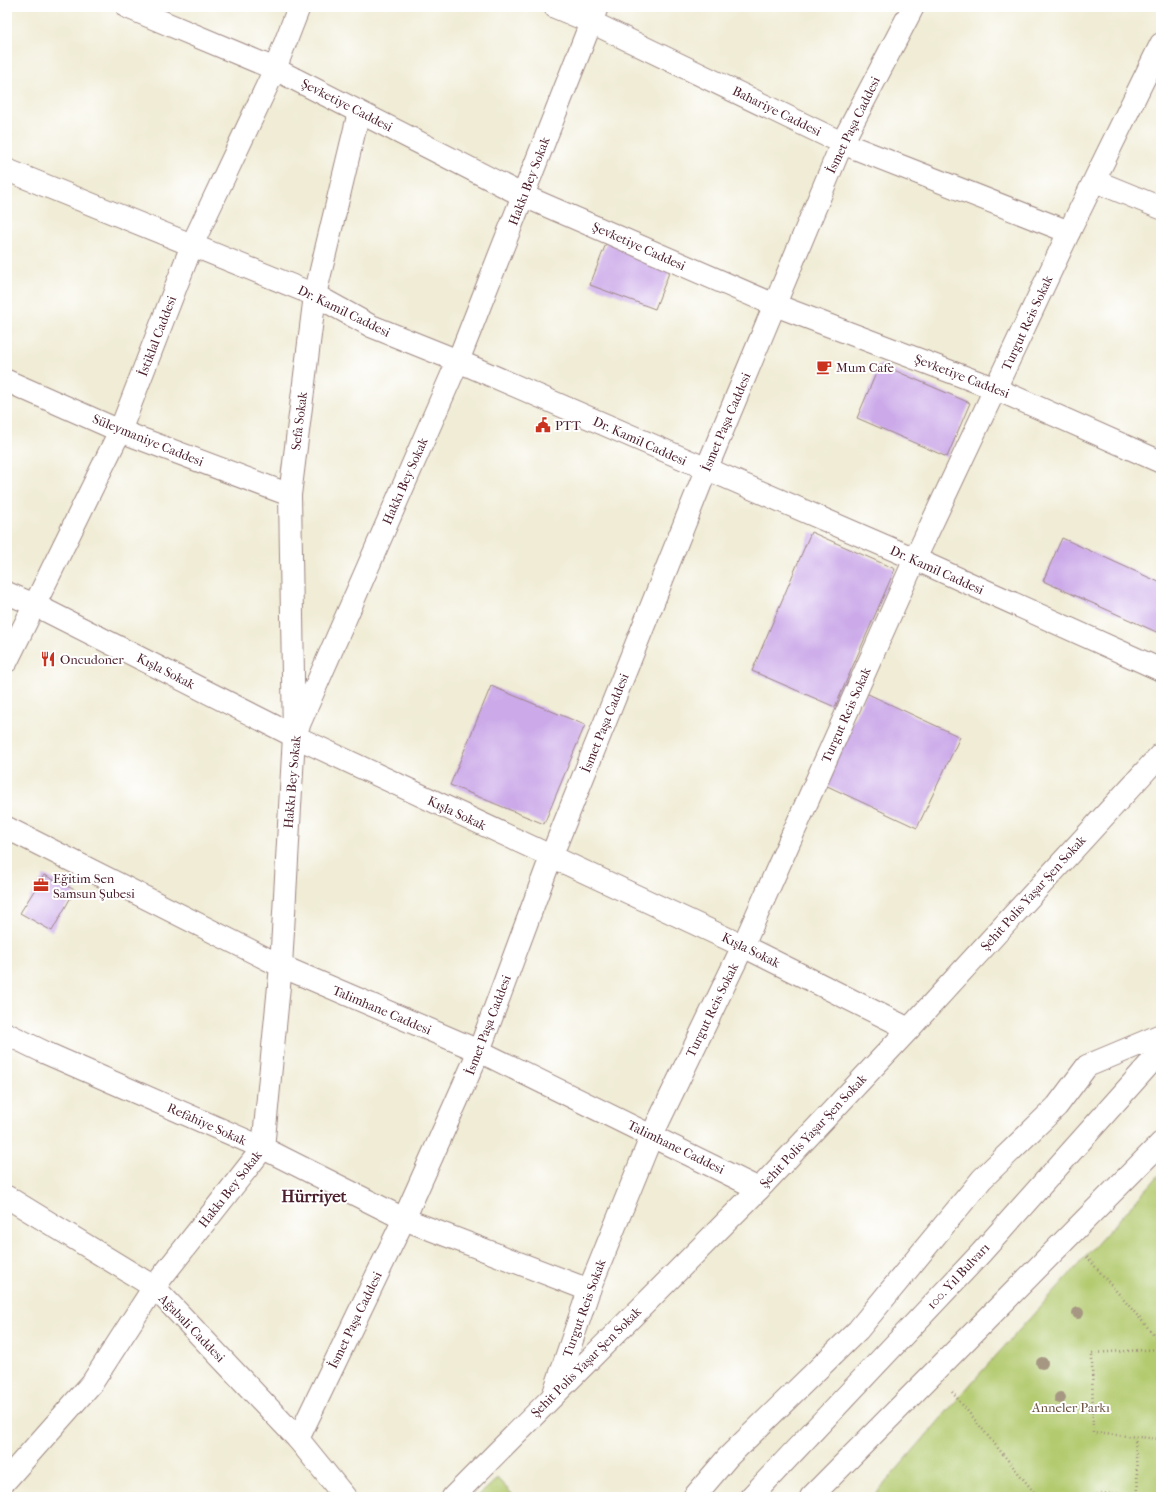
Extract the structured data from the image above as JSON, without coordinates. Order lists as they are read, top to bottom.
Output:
{
  "streets": {
    "street": [
      "Şevketiye Caddesi",
      "Bahariye Caddesi",
      "İsmet Paşa Caddesi",
      "Hakkı Bey Sokak",
      "Dr. Kamil Caddesi",
      "Turgut Reis Sokak",
      "İstiklal Caddesi",
      "Sefa Sokak",
      "Süleymaniye Caddesi",
      "Kışla Sokak",
      "Şehit Polis Yaşar Şen Sokak",
      "Talimhane Caddesi",
      "Refahiye Sokak",
      "100. Yıl Bulvarı",
      "Ağabali Caddesi"
    ]
  },
  "crossings": [
    ["Şevketiye Caddesi", "İsmet Paşa Caddesi"],
    ["Şevketiye Caddesi", "Hakkı Bey Sokak"],
    ["Şevketiye Caddesi", "Turgut Reis Sokak"],
    ["Şevketiye Caddesi", "İstiklal Caddesi"],
    ["Şevketiye Caddesi", "Sefa Sokak"],
    ["Bahariye Caddesi", "İsmet Paşa Caddesi"],
    ["Bahariye Caddesi", "Hakkı Bey Sokak"],
    ["Bahariye Caddesi", "Turgut Reis Sokak"],
    ["İsmet Paşa Caddesi", "Dr. Kamil Caddesi"],
    ["İsmet Paşa Caddesi", "Kışla Sokak"],
    ["İsmet Paşa Caddesi", "Talimhane Caddesi"],
    ["İsmet Paşa Caddesi", "Refahiye Sokak"],
    ["İsmet Paşa Caddesi", "Ağabali Caddesi"],
    ["Hakkı Bey Sokak", "Dr. Kamil Caddesi"],
    ["Hakkı Bey Sokak", "Sefa Sokak"],
    ["Hakkı Bey Sokak", "Kışla Sokak"],
    ["Hakkı Bey Sokak", "Talimhane Caddesi"],
    ["Hakkı Bey Sokak", "Refahiye Sokak"],
    ["Hakkı Bey Sokak", "Ağabali Caddesi"],
    ["Dr. Kamil Caddesi", "Turgut Reis Sokak"],
    ["Dr. Kamil Caddesi", "İstiklal Caddesi"],
    ["Dr. Kamil Caddesi", "Sefa Sokak"],
    ["Turgut Reis Sokak", "Kışla Sokak"],
    ["Turgut Reis Sokak", "Şehit Polis Yaşar Şen Sokak"],
    ["Turgut Reis Sokak", "Talimhane Caddesi"],
    ["Turgut Reis Sokak", "Refahiye Sokak"],
    ["İstiklal Caddesi", "Süleymaniye Caddesi"],
    ["İstiklal Caddesi", "Kışla Sokak"],
    ["Sefa Sokak", "Süleymaniye Caddesi"],
    ["Sefa Sokak", "Kışla Sokak"],
    ["Kışla Sokak", "Şehit Polis Yaşar Şen Sokak"],
    ["Şehit Polis Yaşar Şen Sokak", "Talimhane Caddesi"]
  ],
  "districts": ["Hürriyet"],
  "parks": ["Anneler Parkı"],
  "places": {
    "cafe": ["Mum Cafe"],
    "public building": ["PTT"],
    "restaurant": ["Oncudoner"],
    "office": ["Eğitim Sen Samsun Şubesi"]
  }
}
